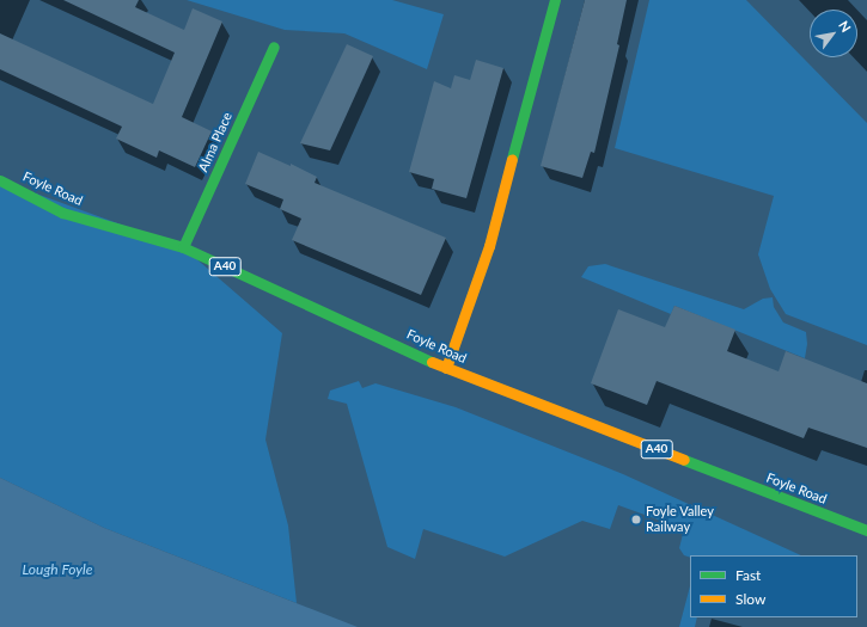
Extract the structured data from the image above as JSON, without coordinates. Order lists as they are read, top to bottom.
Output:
{
  "streets": {
    "main road": ["Alma Place", "Foyle Road", "A40"]
  },
  "crossings": [
    ["Alma Place", "Foyle Road"]
  ],
  "water": ["Lough Foyle"],
  "places": ["Foyle Valley Railway"],
  "legend": ["Fast", "Slow"],
  "north": "top right"
}
